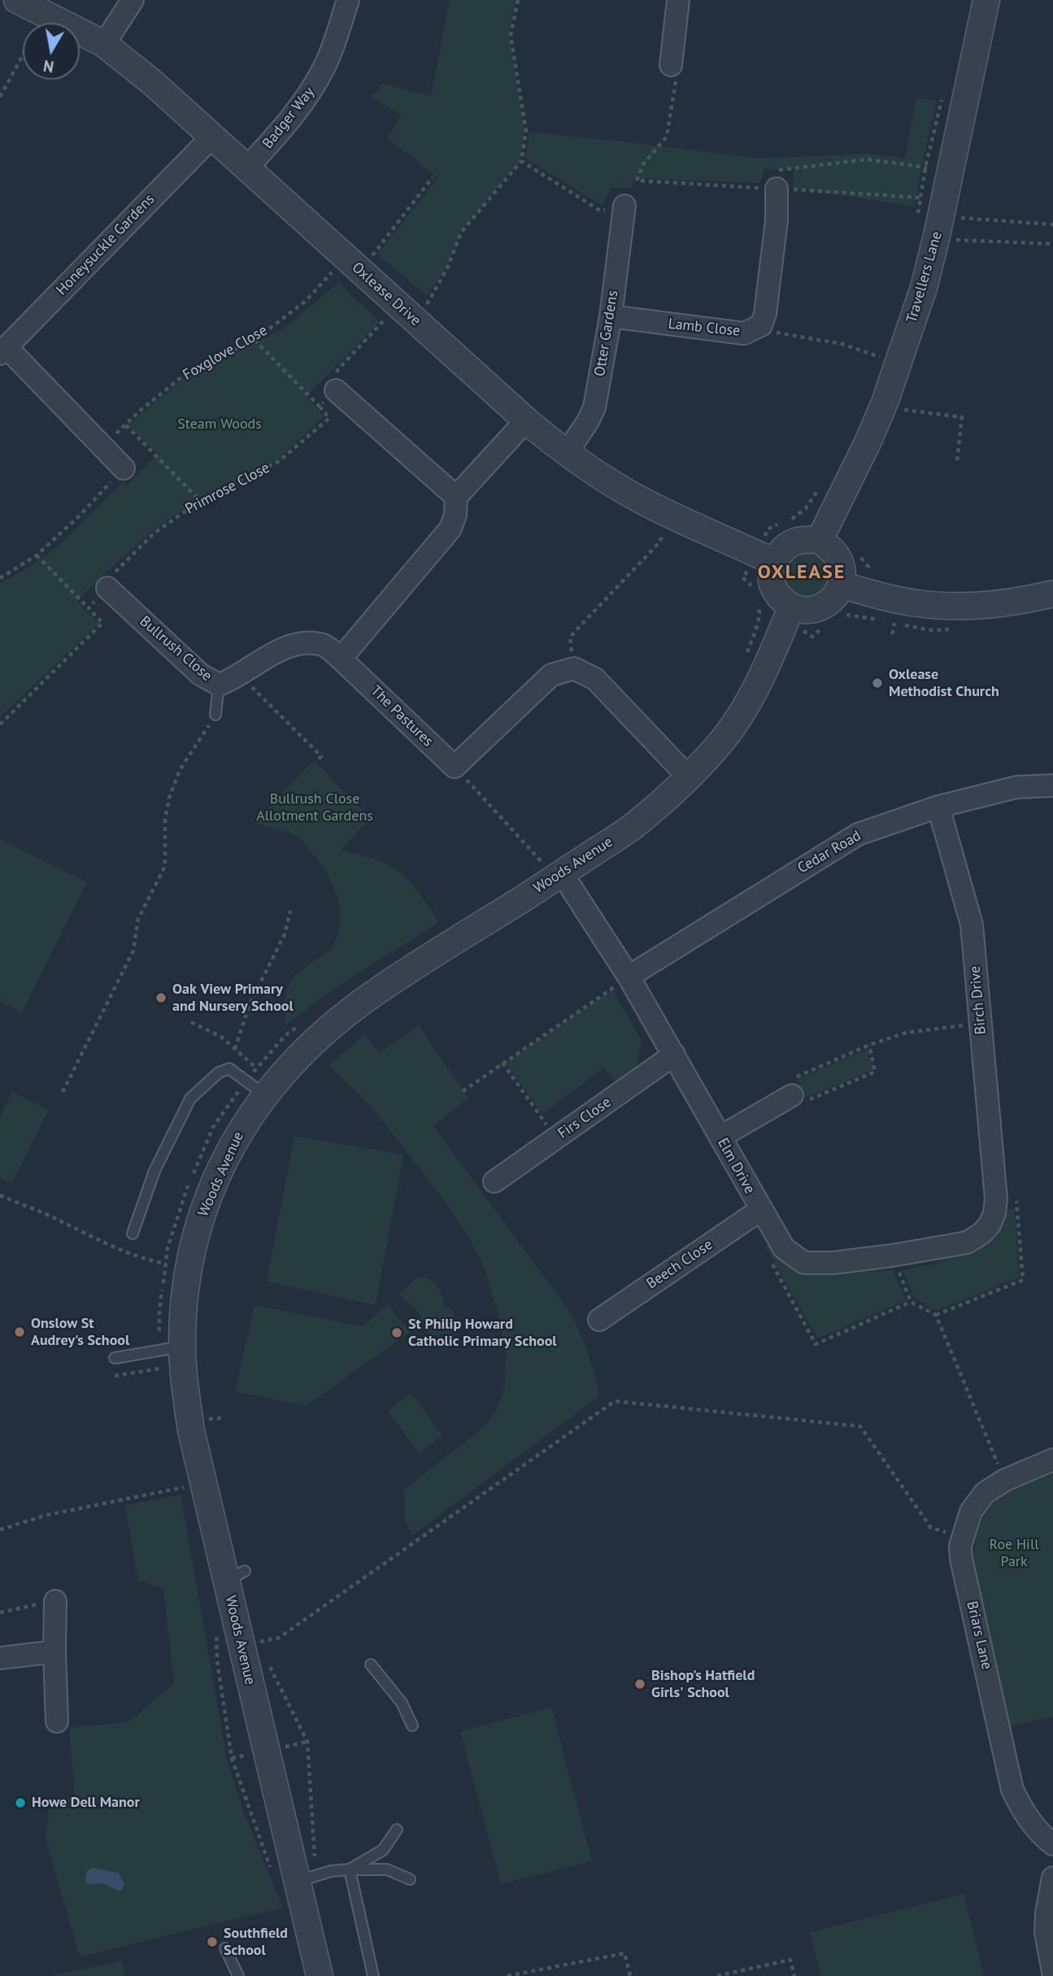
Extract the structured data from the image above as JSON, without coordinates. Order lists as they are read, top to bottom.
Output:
{
  "streets": {
    "street": [
      "Badger Way",
      "Honeysuckle Gardens",
      "Travellers Lane",
      "Oxlease Drive",
      "Lamb Close",
      "Otter Gardens",
      "Bullrush Close",
      "The Pastures",
      "Cedar Road",
      "Woods Avenue",
      "Birch Drive",
      "Firs Close",
      "Elm Drive",
      "Beech Close",
      "Briars Lane"
    ],
    "path": ["Foxglove Close", "Primrose Close"]
  },
  "crossings": [
    ["Badger Way", "Oxlease Drive"],
    ["Honeysuckle Gardens", "Oxlease Drive"],
    ["Travellers Lane", "Oxlease Drive"],
    ["Travellers Lane", "Woods Avenue"],
    ["Oxlease Drive", "Otter Gardens"],
    ["Oxlease Drive", "Foxglove Close"],
    ["Oxlease Drive", "Woods Avenue"],
    ["Lamb Close", "Otter Gardens"],
    ["Bullrush Close", "The Pastures"],
    ["Cedar Road", "Birch Drive"],
    ["Cedar Road", "Elm Drive"],
    ["Woods Avenue", "Elm Drive"],
    ["Birch Drive", "Elm Drive"],
    ["Firs Close", "Elm Drive"],
    ["Elm Drive", "Beech Close"]
  ],
  "districts": ["OXLEASE"],
  "parks": ["Steam Woods", "Bullrush Close Allotment Gardens", "Roe Hill Park"],
  "places": [
    "Oxlease Methodist Church",
    "Oak View Primary and Nursery School",
    "Onslow St Audrey's School",
    "St Philip Howard Catholic Primary School",
    "Bishop's Hatfield Girls' School",
    "Howe Dell Manor",
    "Southfield School"
  ],
  "north": "bottom"
}
